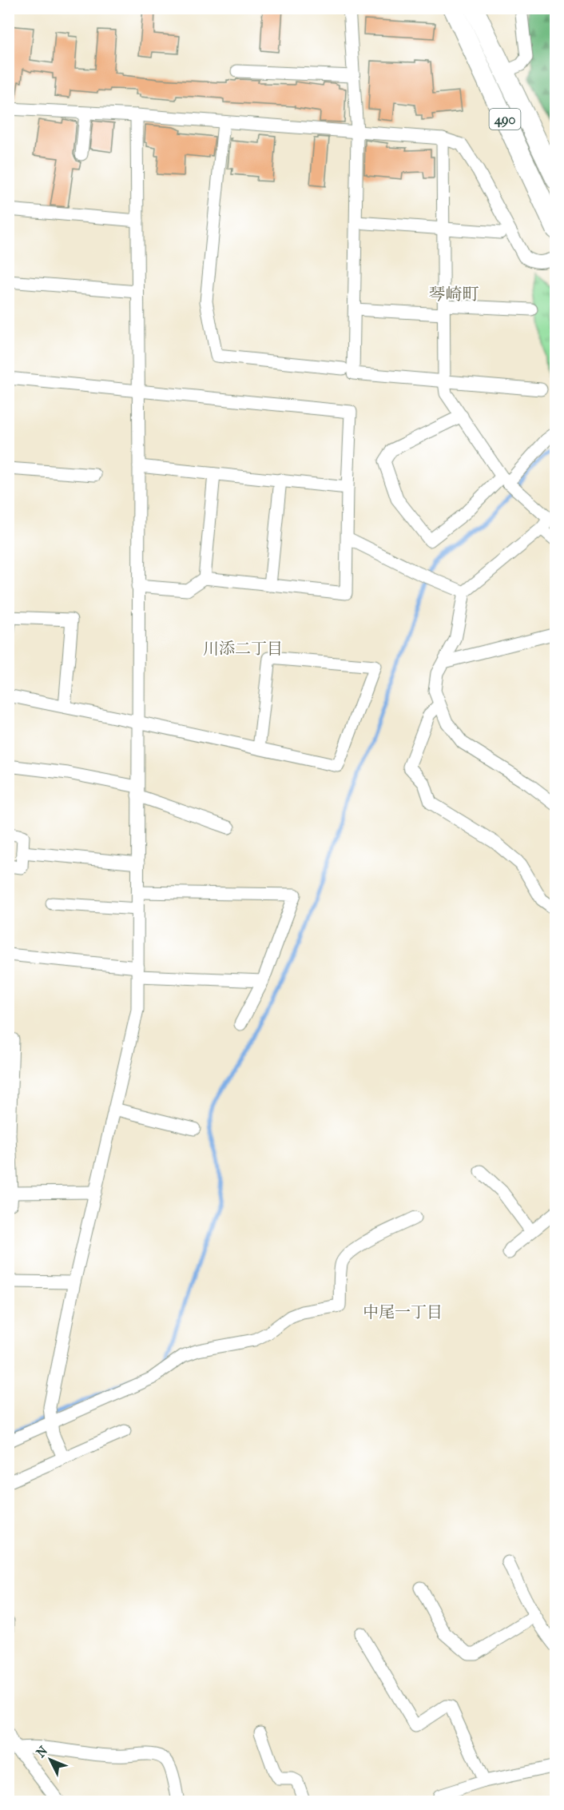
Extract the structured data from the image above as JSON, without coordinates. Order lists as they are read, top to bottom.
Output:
{
  "streets": {
    "highway": ["490"]
  },
  "districts": ["琴崎町", "川添二丁目", "中尾一丁目"],
  "north": "top left"
}
